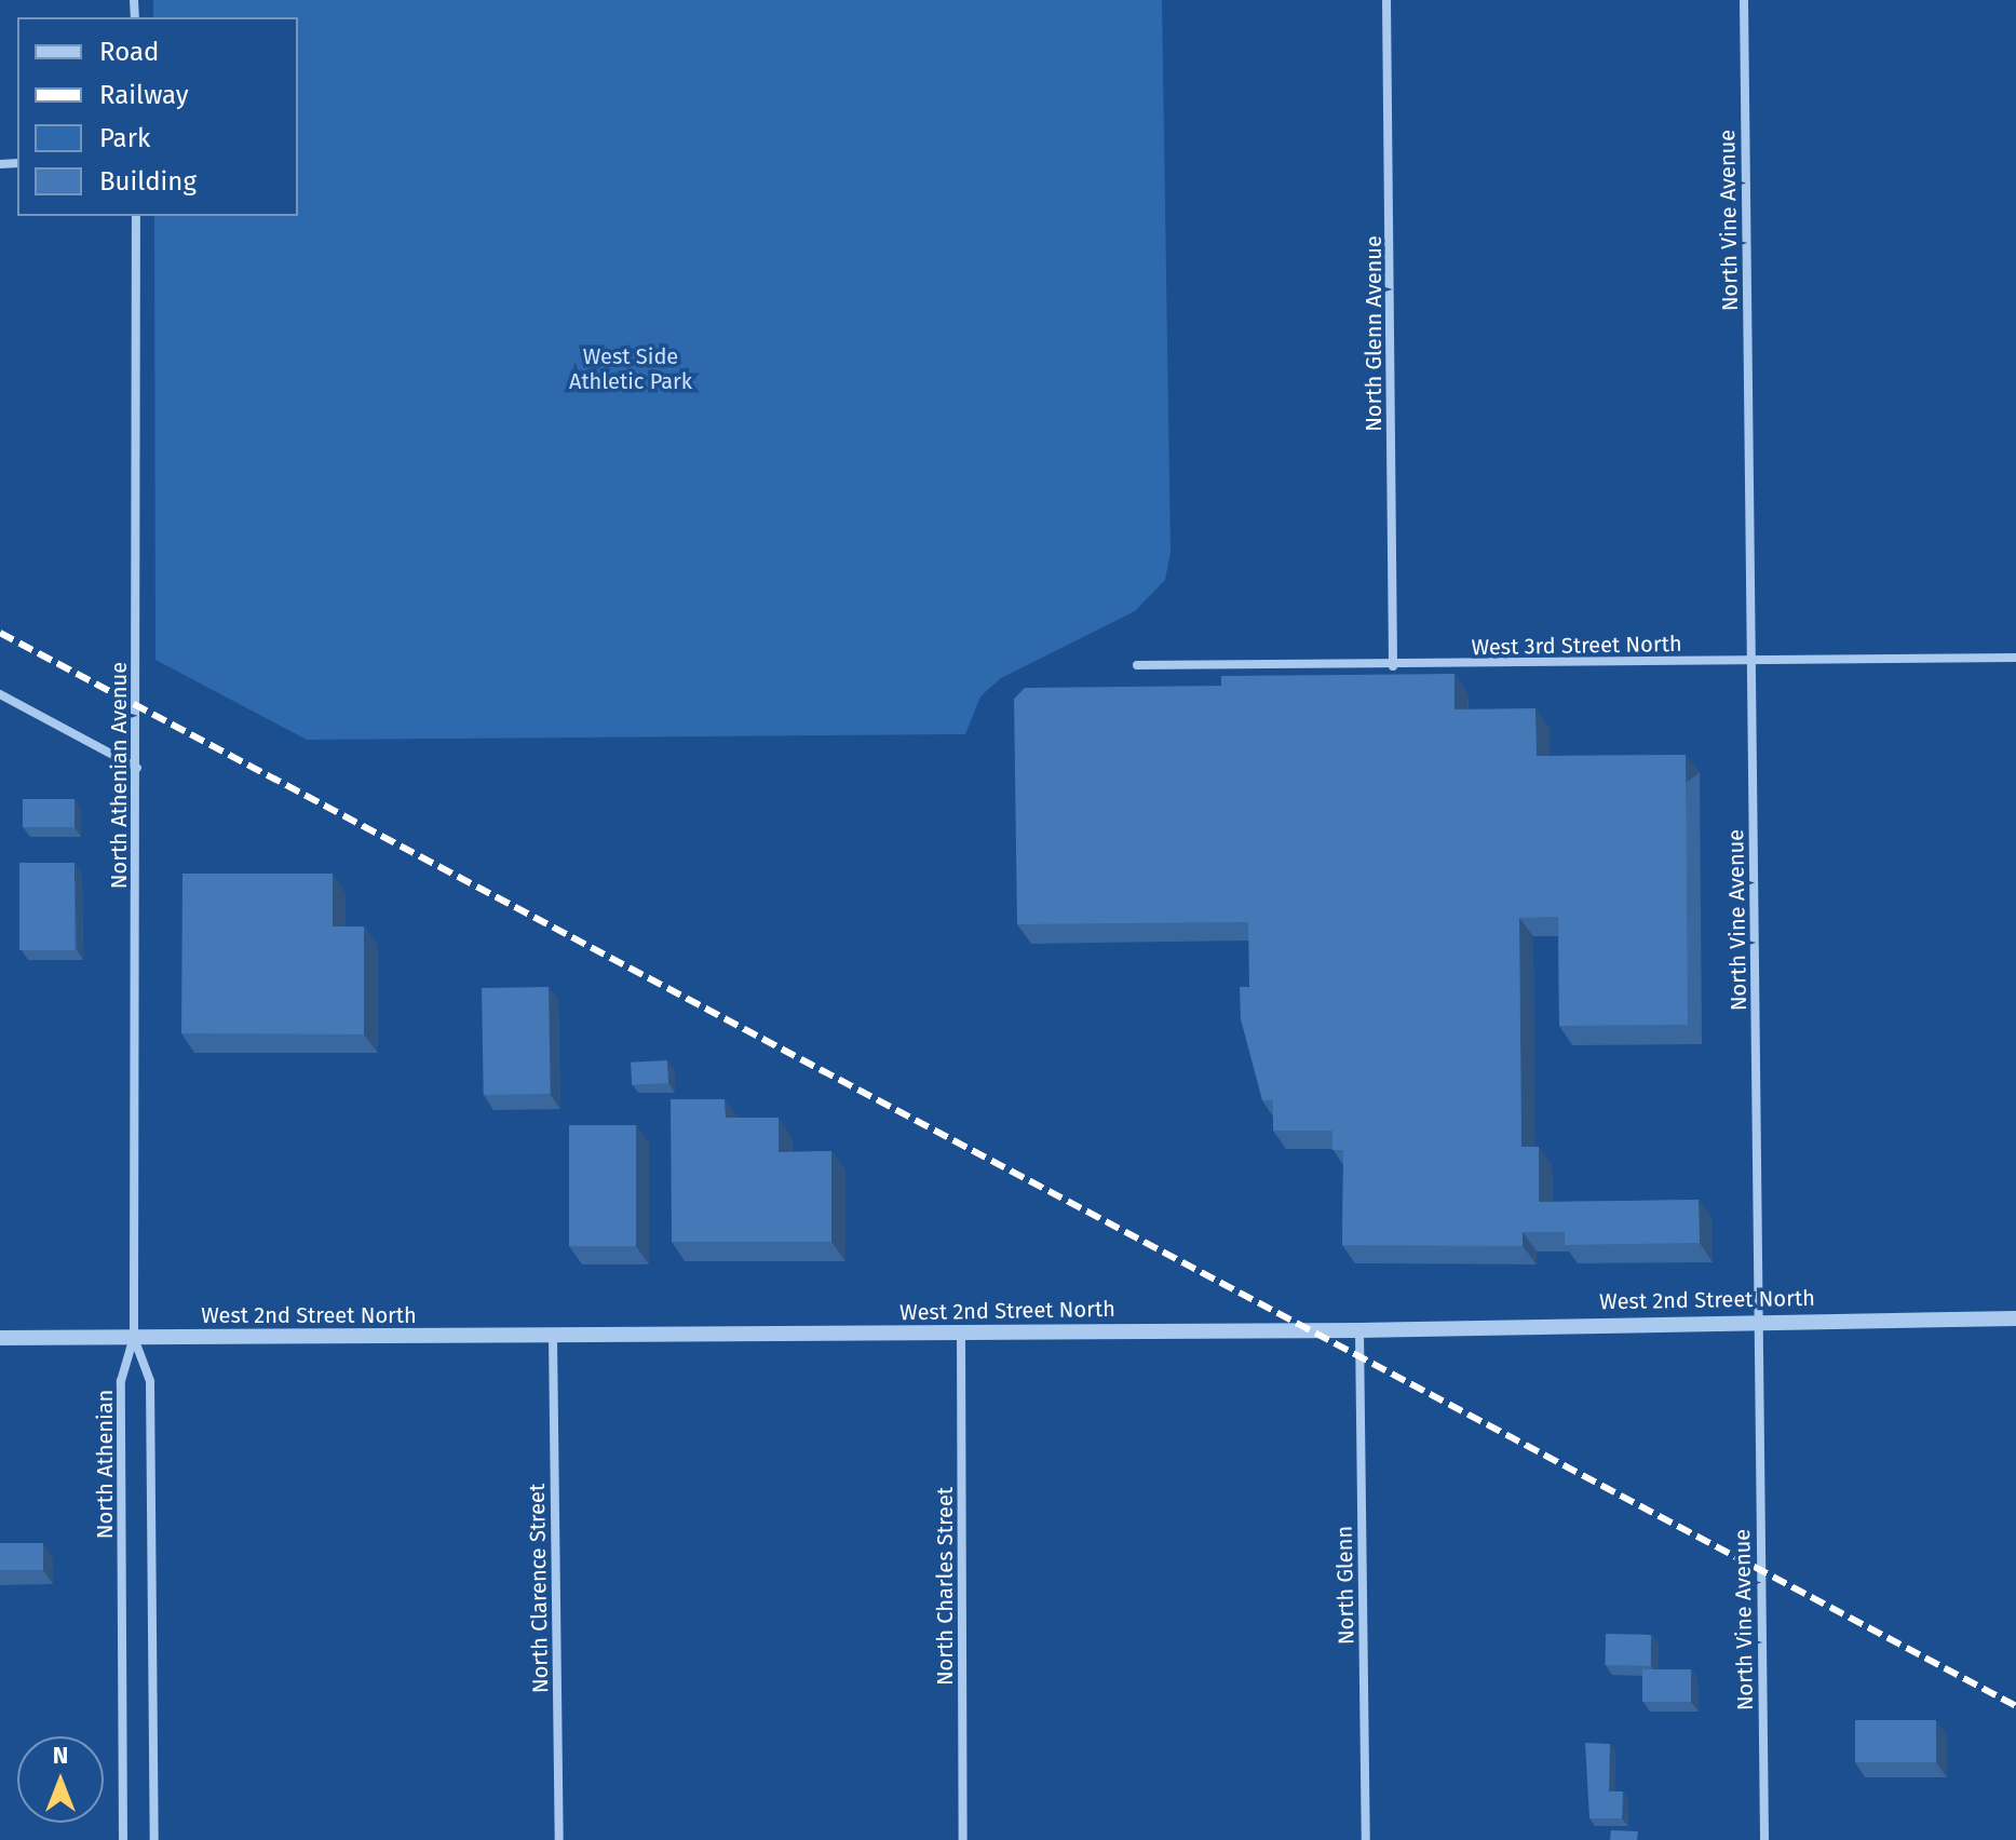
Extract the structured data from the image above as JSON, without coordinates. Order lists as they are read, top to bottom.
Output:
{
  "streets": {
    "street": [
      "North Vine Avenue",
      "North Glenn Avenue",
      "West 3rd Street North",
      "North Athenian Avenue",
      "West 2nd Street North",
      "North Athenian",
      "North Glenn",
      "North Charles Street",
      "North Clarence Street"
    ]
  },
  "crossings": [
    ["North Vine Avenue", "West 3rd Street North"],
    ["North Vine Avenue", "West 2nd Street North"],
    ["North Glenn Avenue", "West 3rd Street North"],
    ["North Athenian Avenue", "West 2nd Street North"],
    ["North Athenian Avenue", "North Athenian"],
    ["West 2nd Street North", "North Athenian"],
    ["West 2nd Street North", "North Glenn"],
    ["West 2nd Street North", "North Charles Street"],
    ["West 2nd Street North", "North Clarence Street"]
  ],
  "parks": ["West Side Athletic Park"],
  "legend": [
    "Road",
    "Railway",
    "Park",
    "Building"
  ],
  "north": "top"
}
